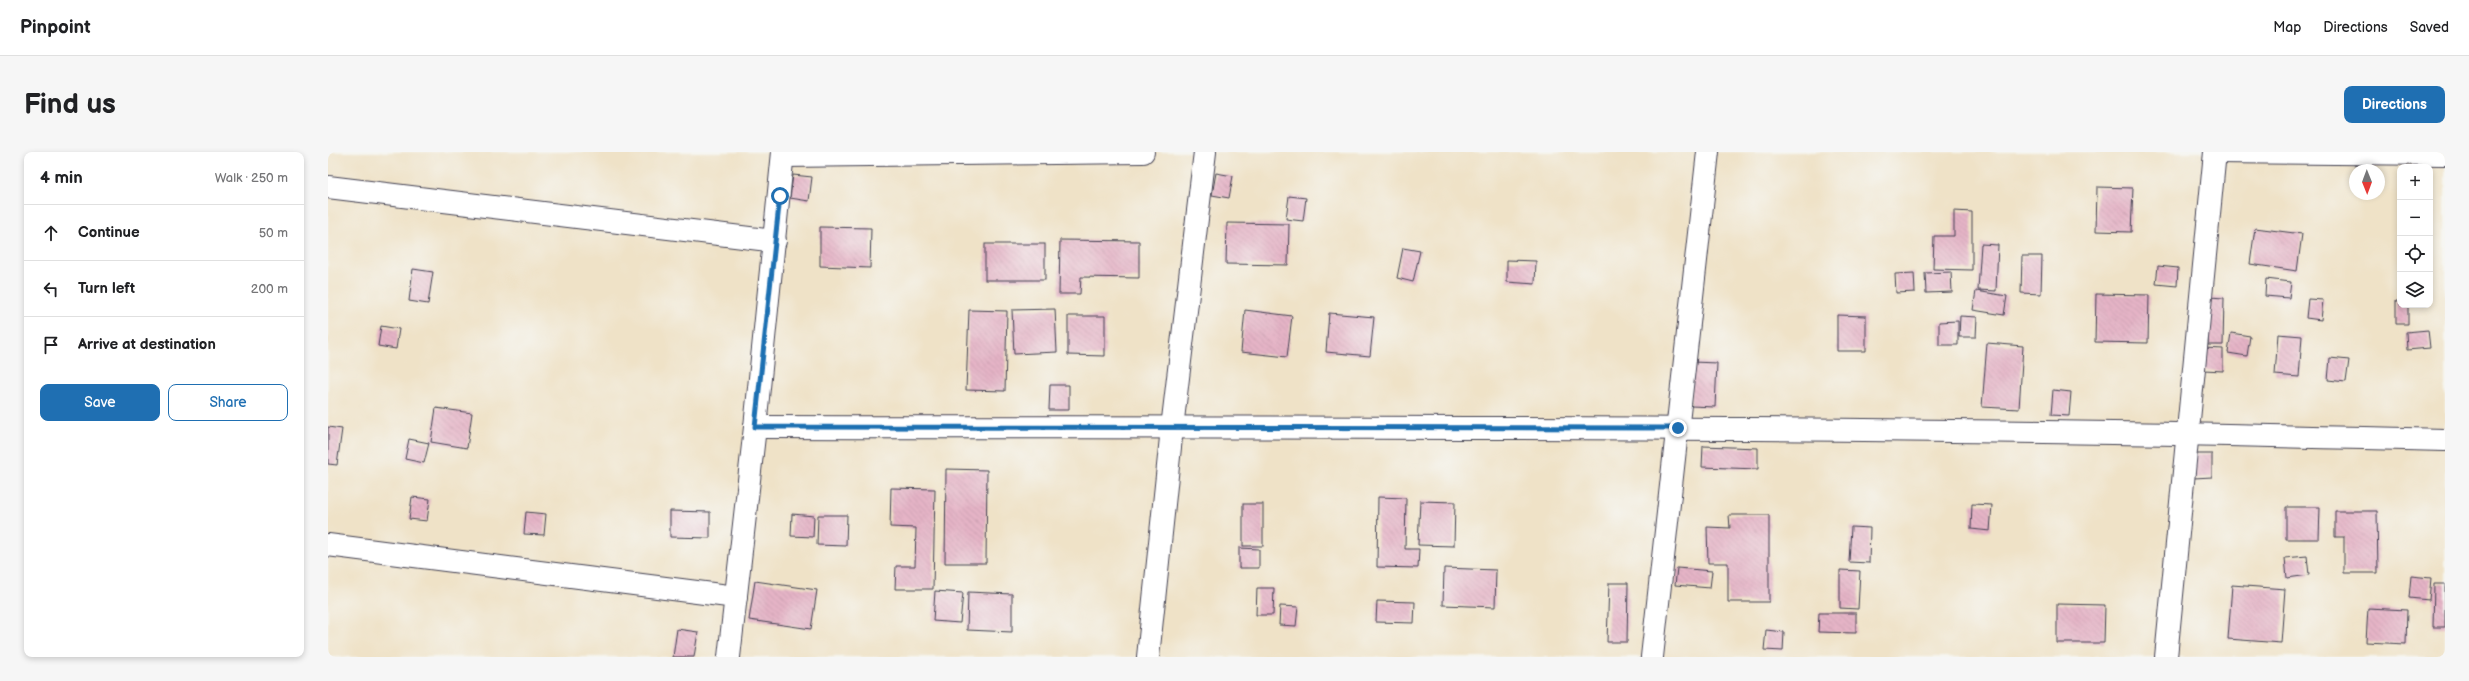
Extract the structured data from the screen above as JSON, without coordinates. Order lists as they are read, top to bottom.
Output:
{
  "north": "bottom",
  "page": {
    "header": "Pinpoint",
    "nav": ["Map", "Directions", "Saved"],
    "buttons": [
      "Directions",
      ["Save", "Share"]
    ],
    "title": "Find us",
    "heading": ["4 min", "Walk · 250 m"],
    "map_buttons": ["+", "−"],
    "list": [
      ["Continue", "50 m"],
      ["Turn left", "200 m"],
      "Arrive at destination"
    ]
  }
}
